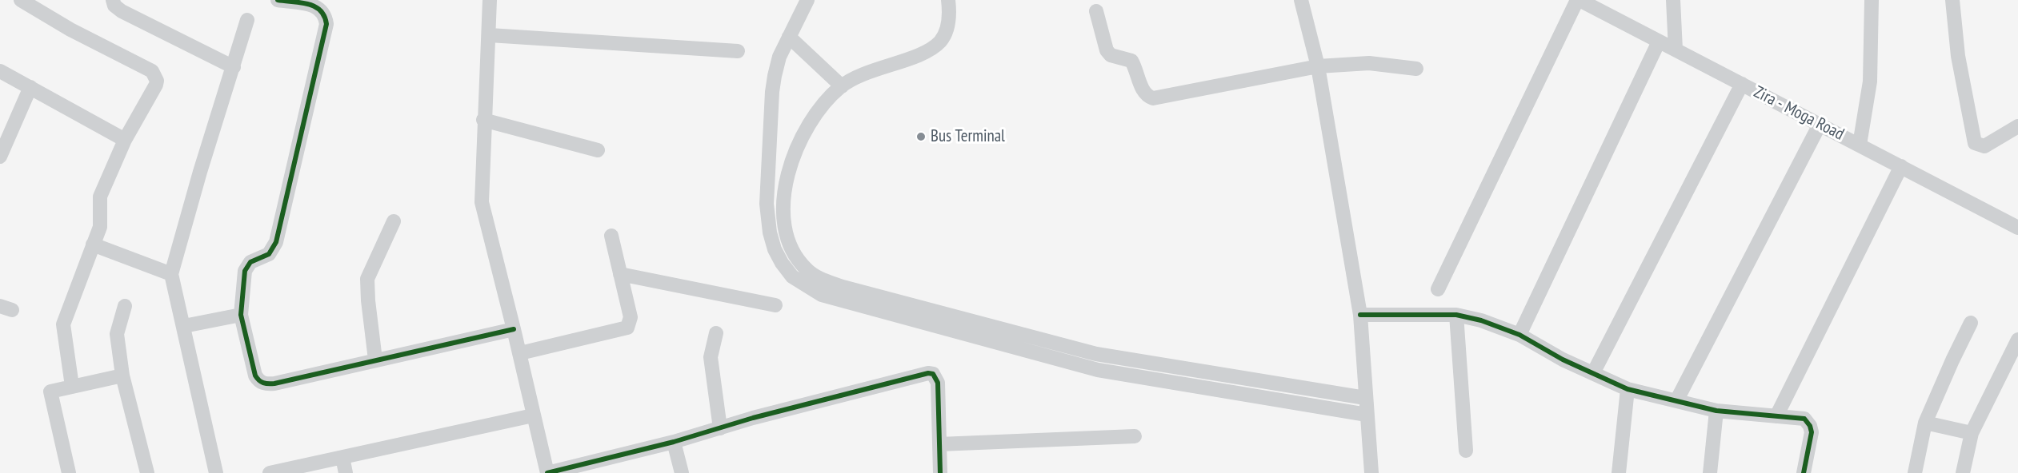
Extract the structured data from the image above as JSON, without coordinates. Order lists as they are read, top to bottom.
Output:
{
  "streets": {
    "street": ["Zira - Moga Road"]
  },
  "places": ["Bus Terminal"]
}
